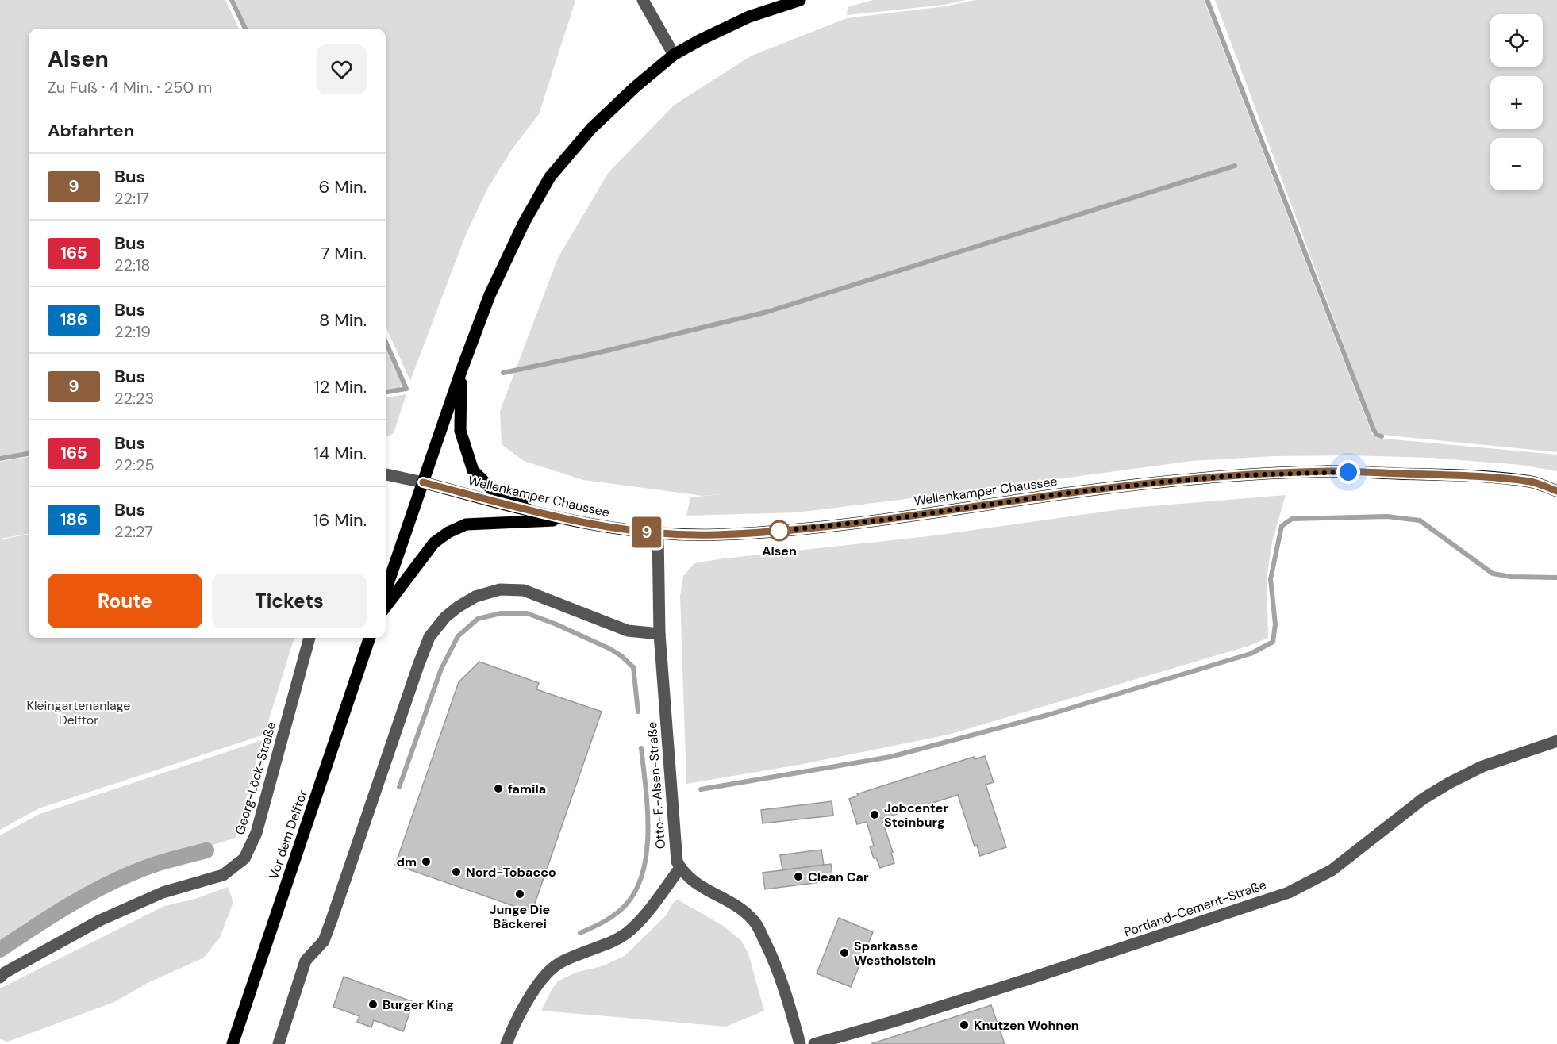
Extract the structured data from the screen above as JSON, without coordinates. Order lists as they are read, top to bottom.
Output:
{
  "streets": {
    "main road": ["Wellenkamper Chaussee", "Vor dem Delftor"],
    "street": ["Georg-Löck-Straße", "Otto-F.-Alsen-Straße", "Portland-Cement-Straße"]
  },
  "crossings": [
    ["Wellenkamper Chaussee", "Otto-F.-Alsen-Straße"]
  ],
  "parks": ["Kleingartenanlage Delftor"],
  "places": [
    "Alsen",
    "famila",
    "Jobcenter Steinburg",
    "dm",
    "Nord-Tobacco",
    "Clean Car",
    "Junge Die Bäckerei",
    "Sparkasse Westholstein",
    "Burger King",
    "Knutzen Wohnen"
  ],
  "lines": ["bus line 9"],
  "page": {
    "on_map": "9",
    "map_buttons": ["+", "−"],
    "heading": [
      ["Alsen", "Zu Fuß · 4 Min. · 250 m"],
      "Abfahrten"
    ],
    "list": [
      {
        "mark": "9",
        "name": "Bus",
        "note": "22:17",
        "value": "6 Min."
      },
      {
        "mark": "165",
        "name": "Bus",
        "note": "22:18",
        "value": "7 Min."
      },
      {
        "mark": "186",
        "name": "Bus",
        "note": "22:19",
        "value": "8 Min."
      },
      {
        "mark": "9",
        "name": "Bus",
        "note": "22:23",
        "value": "12 Min."
      },
      {
        "mark": "165",
        "name": "Bus",
        "note": "22:25",
        "value": "14 Min."
      },
      {
        "mark": "186",
        "name": "Bus",
        "note": "22:27",
        "value": "16 Min."
      }
    ],
    "buttons": ["Route", "Tickets"]
  }
}
